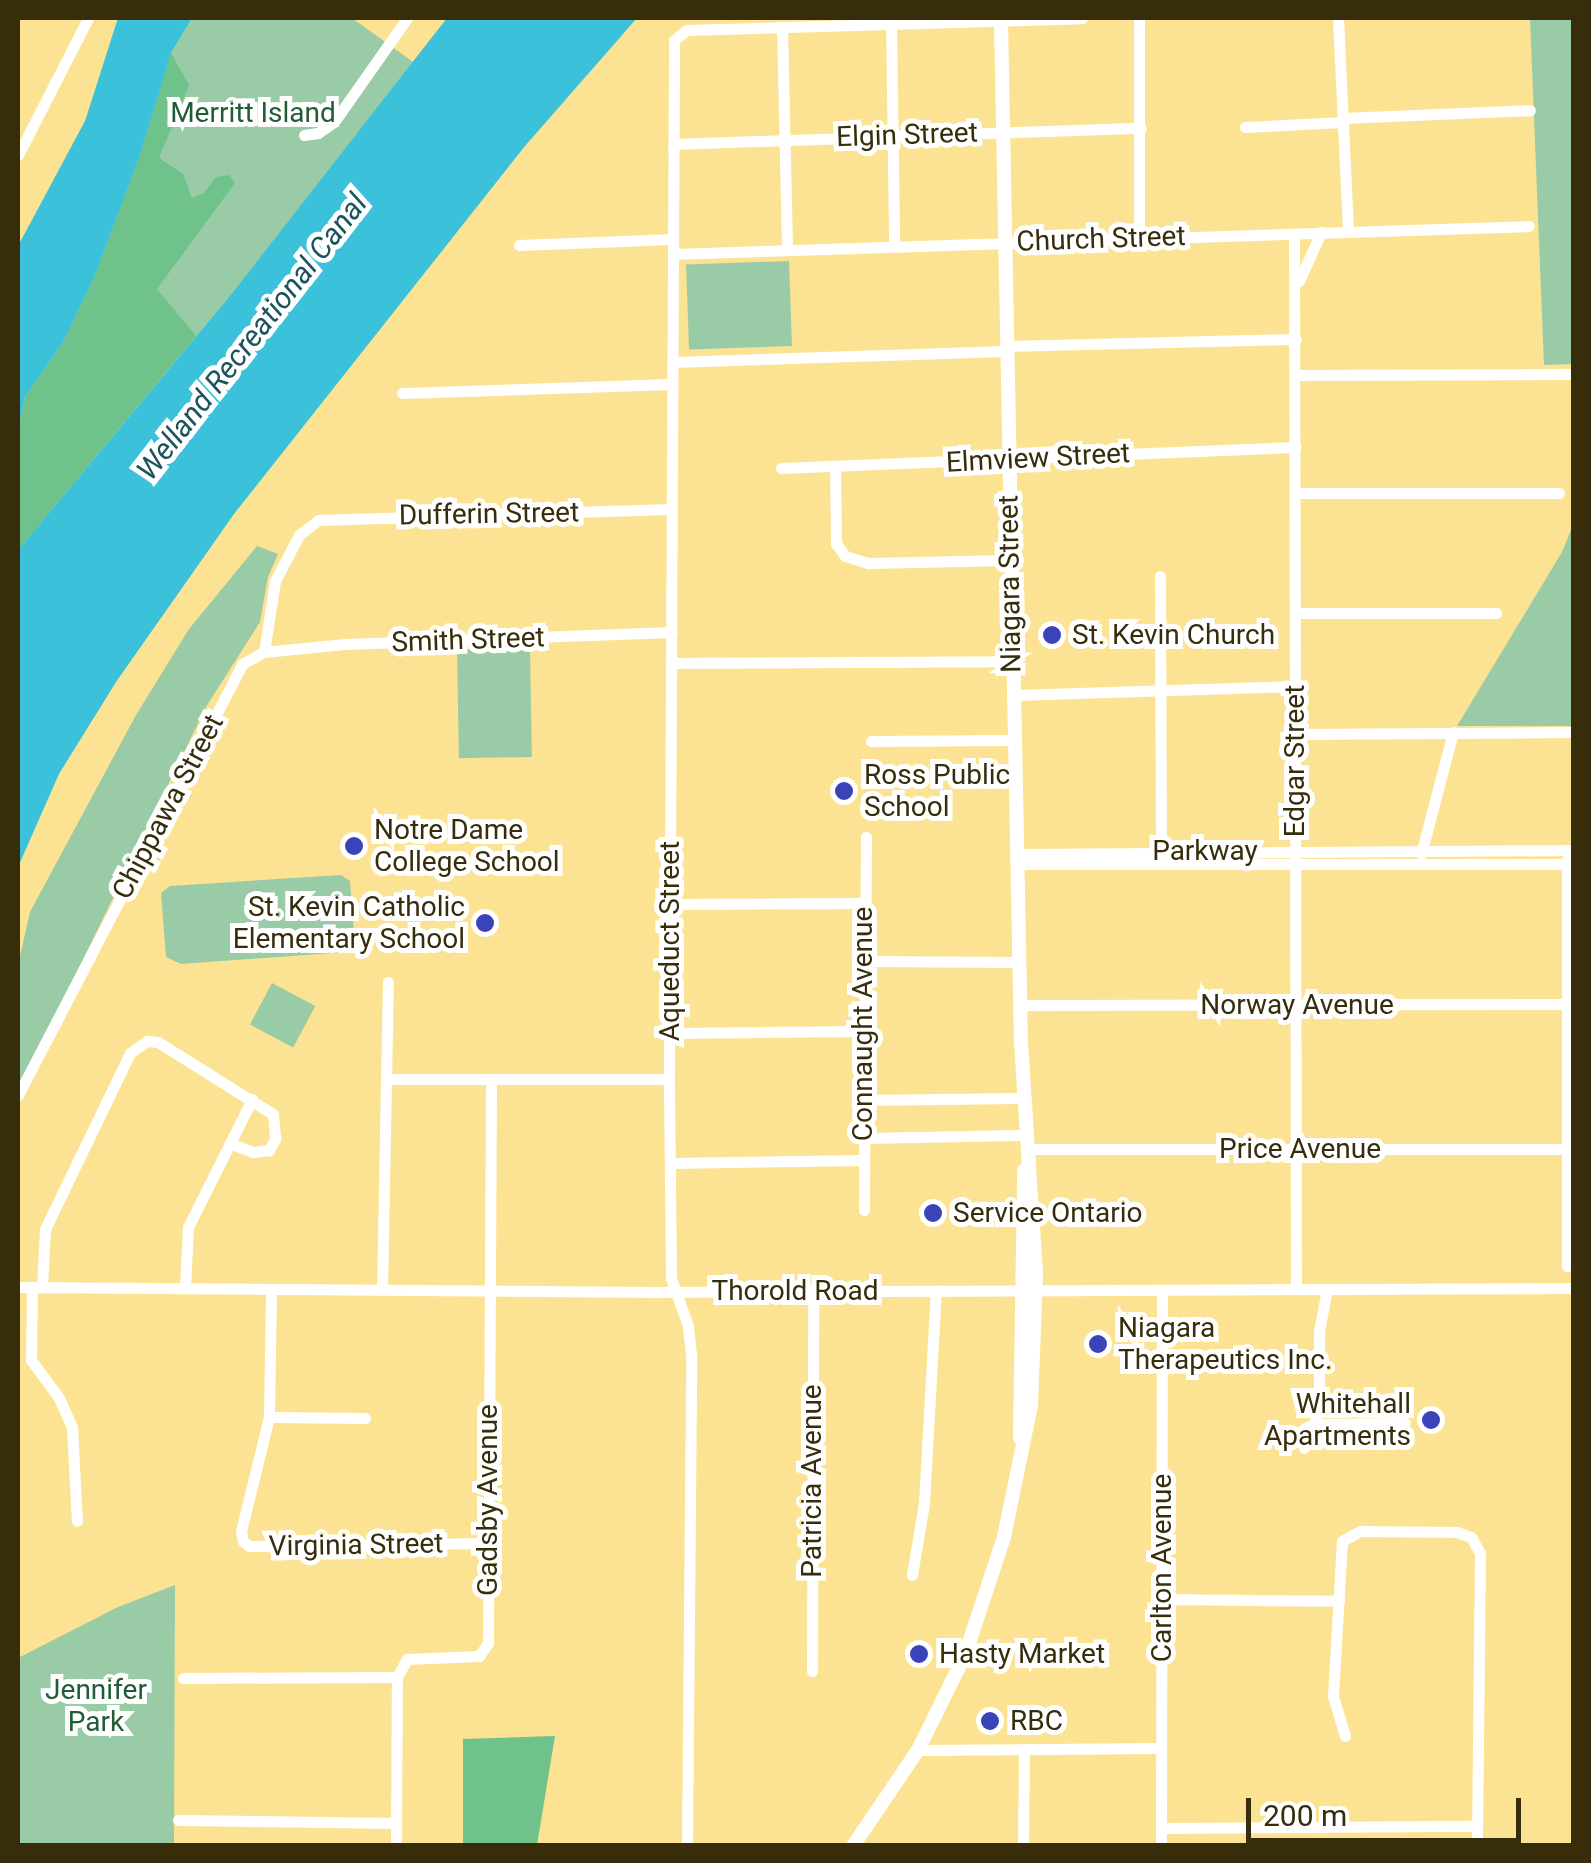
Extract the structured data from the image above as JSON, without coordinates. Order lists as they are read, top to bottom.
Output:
{
  "streets": {
    "main road": ["Niagara Street"],
    "street": [
      "Elgin Street",
      "Church Street",
      "Elmview Street",
      "Dufferin Street",
      "Smith Street",
      "Edgar Street",
      "Chippawa Street",
      "Parkway",
      "Aqueduct Street",
      "Norway Avenue",
      "Connaught Avenue",
      "Price Avenue",
      "Thorold Road",
      "Patricia Avenue",
      "Gadsby Avenue",
      "Virginia Street",
      "Carlton Avenue"
    ]
  },
  "crossings": [
    ["Elgin Street", "Niagara Street"],
    ["Elgin Street", "Aqueduct Street"],
    ["Church Street", "Niagara Street"],
    ["Church Street", "Edgar Street"],
    ["Church Street", "Aqueduct Street"],
    ["Elmview Street", "Niagara Street"],
    ["Elmview Street", "Edgar Street"],
    ["Dufferin Street", "Smith Street"],
    ["Dufferin Street", "Chippawa Street"],
    ["Dufferin Street", "Aqueduct Street"],
    ["Niagara Street", "Parkway"],
    ["Niagara Street", "Norway Avenue"],
    ["Niagara Street", "Price Avenue"],
    ["Niagara Street", "Thorold Road"],
    ["Smith Street", "Chippawa Street"],
    ["Smith Street", "Aqueduct Street"],
    ["Edgar Street", "Parkway"],
    ["Edgar Street", "Norway Avenue"],
    ["Edgar Street", "Price Avenue"],
    ["Edgar Street", "Thorold Road"],
    ["Aqueduct Street", "Thorold Road"],
    ["Connaught Avenue", "Price Avenue"],
    ["Thorold Road", "Patricia Avenue"],
    ["Thorold Road", "Gadsby Avenue"],
    ["Thorold Road", "Virginia Street"],
    ["Thorold Road", "Carlton Avenue"],
    ["Gadsby Avenue", "Virginia Street"]
  ],
  "water": ["Welland Recreational Canal"],
  "parks": ["Merritt Island", "Jennifer Park"],
  "places": [
    "St. Kevin Church",
    "Ross Public School",
    "Notre Dame College School",
    "St. Kevin Catholic Elementary School",
    "Service Ontario",
    "Niagara Therapeutics Inc.",
    "Whitehall Apartments",
    "Hasty Market",
    "RBC"
  ],
  "scale_bar": "200 m"
}
